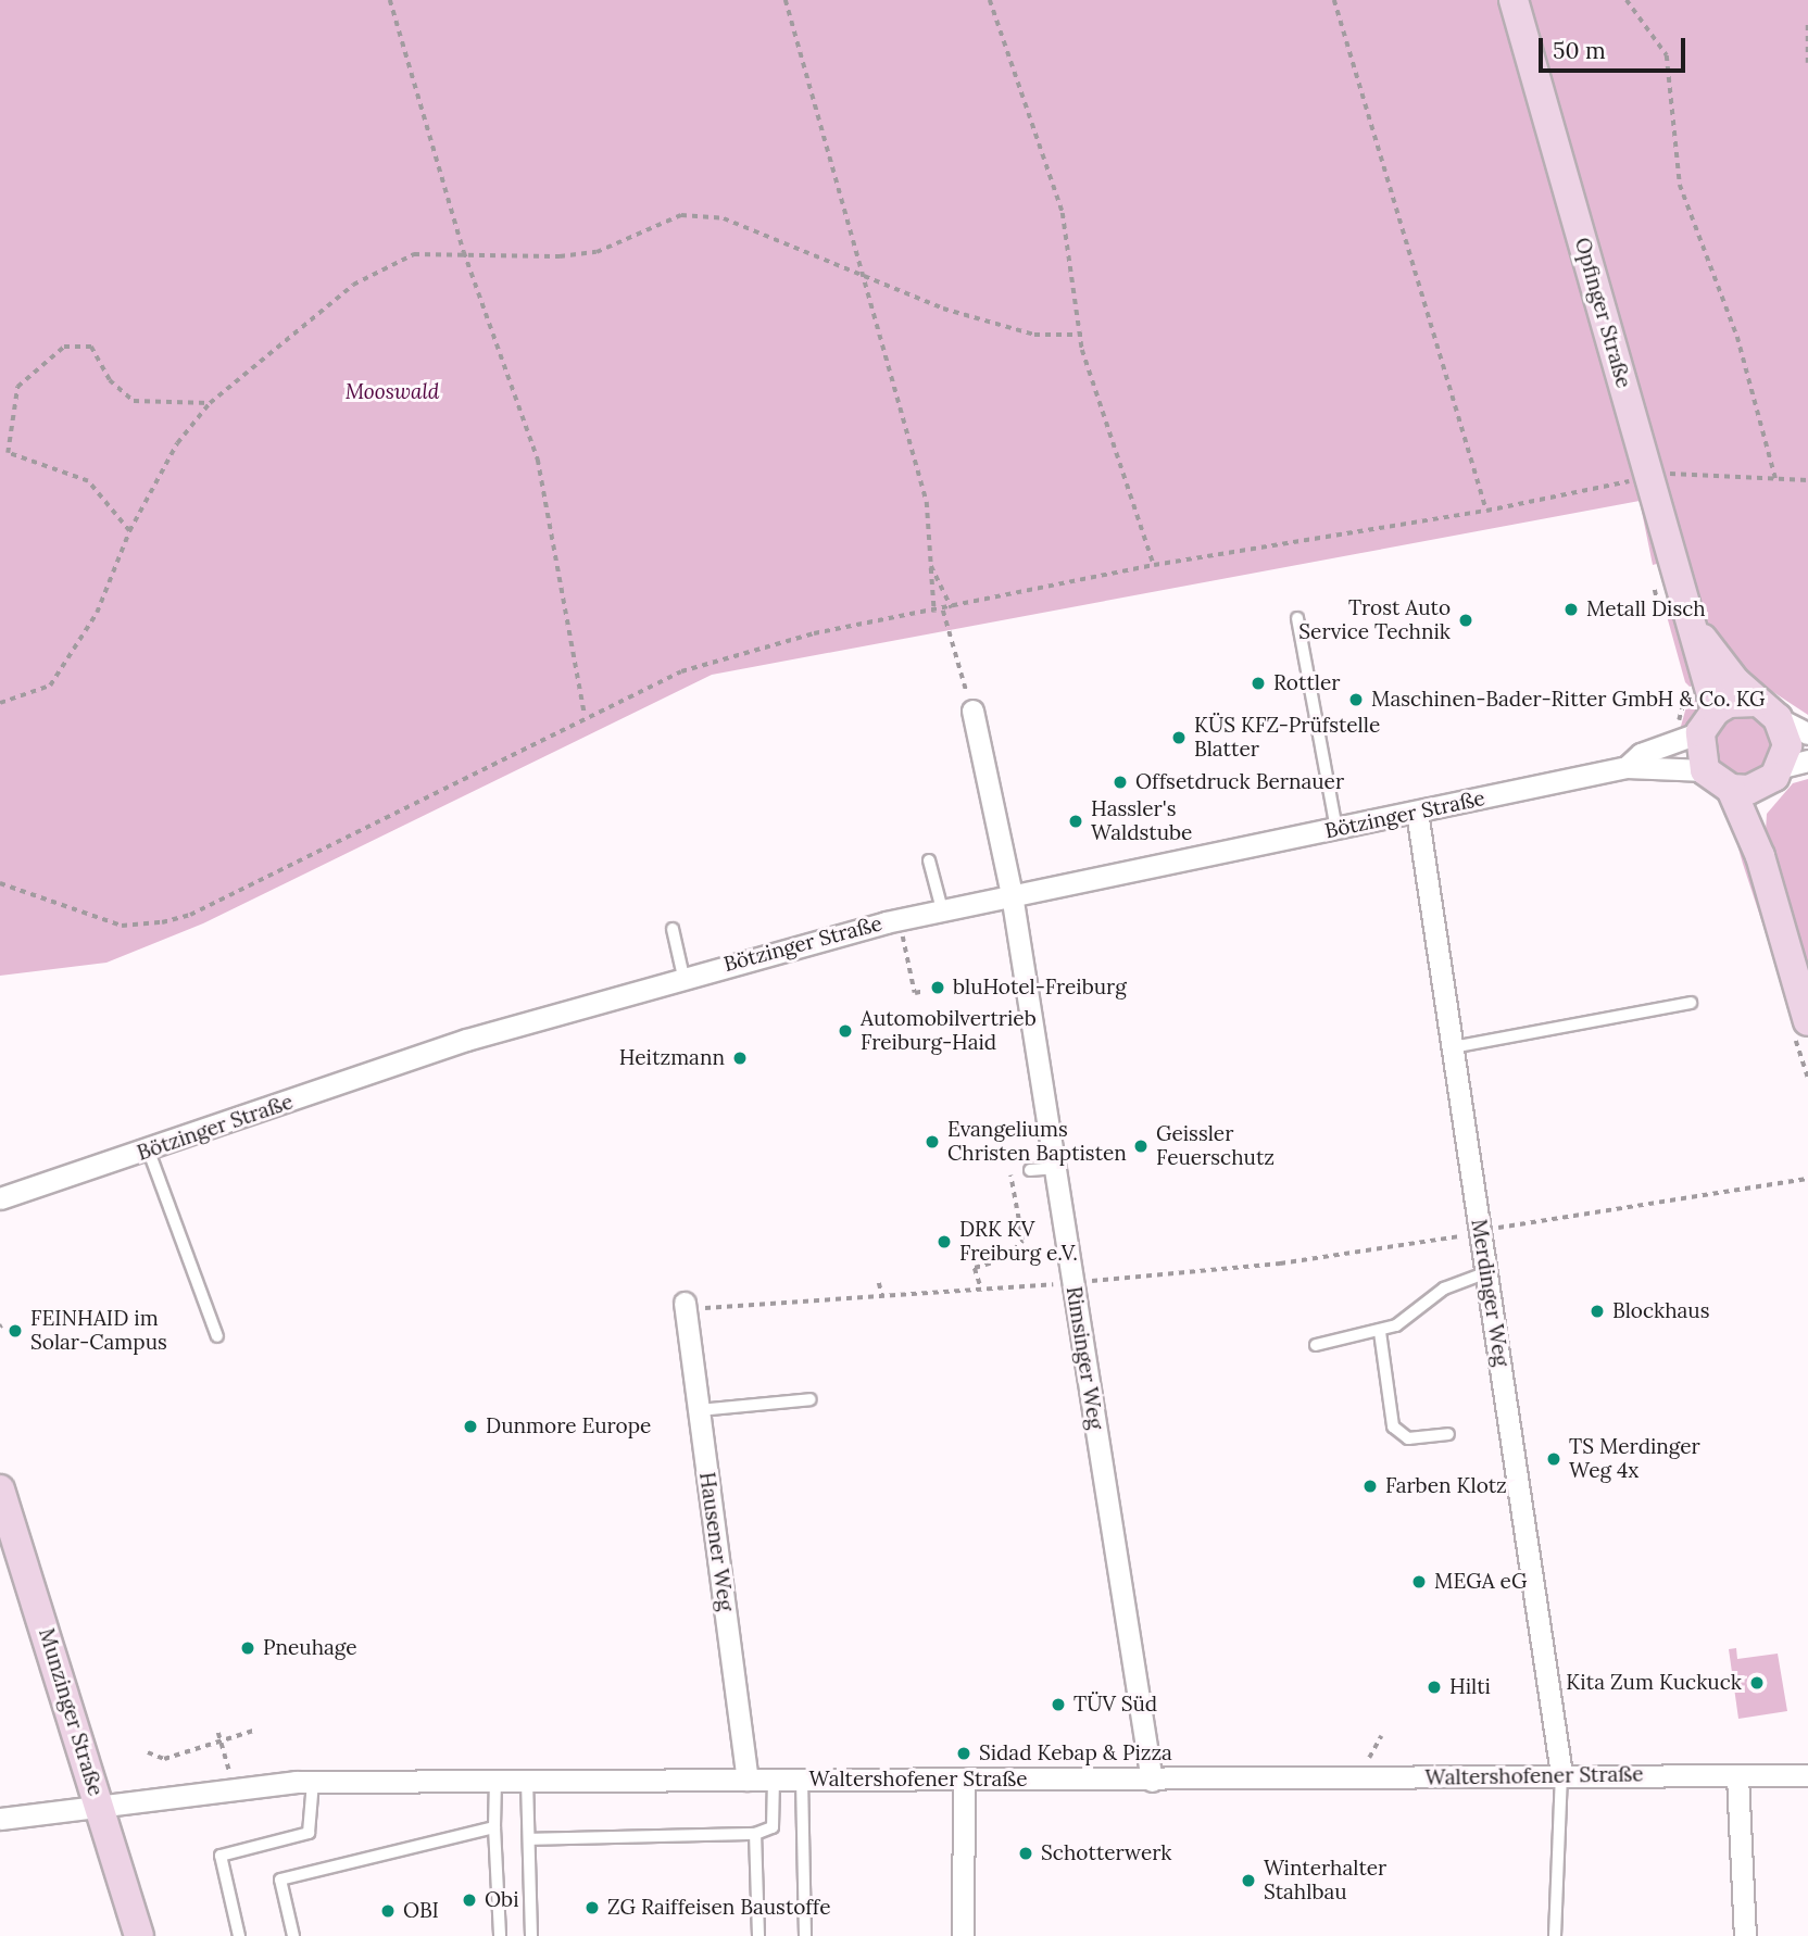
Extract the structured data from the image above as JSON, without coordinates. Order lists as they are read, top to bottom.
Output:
{
  "streets": {
    "main road": ["Opfinger Straße", "Munzinger Straße"],
    "street": [
      "Bötzinger Straße",
      "Merdinger Weg",
      "Rimsinger Weg",
      "Hausener Weg",
      "Waltershofener Straße"
    ]
  },
  "crossings": [
    ["Opfinger Straße", "Bötzinger Straße"],
    ["Bötzinger Straße", "Merdinger Weg"],
    ["Bötzinger Straße", "Rimsinger Weg"],
    ["Merdinger Weg", "Waltershofener Straße"],
    ["Rimsinger Weg", "Waltershofener Straße"],
    ["Hausener Weg", "Waltershofener Straße"],
    ["Munzinger Straße", "Waltershofener Straße"]
  ],
  "parks": ["Mooswald"],
  "places": [
    "Metall Disch",
    "Trost Auto Service Technik",
    "Rottler",
    "Maschinen-Bader-Ritter GmbH & Co. KG",
    "KÜS KFZ-Prüfstelle Blatter",
    "Offsetdruck Bernauer",
    "Hassler's Waldstube",
    "bluHotel-Freiburg",
    "Automobilvertrieb Freiburg-Haid",
    "Heitzmann",
    "Evangeliums Christen Baptisten",
    "Geissler Feuerschutz",
    "DRK KV Freiburg e.V.",
    "Blockhaus",
    "FEINHAID im Solar-Campus",
    "Dunmore Europe",
    "TS Merdinger Weg 4x",
    "Farben Klotz",
    "MEGA eG",
    "Pneuhage",
    "Kita Zum Kuckuck",
    "Hilti",
    "TÜV Süd",
    "Sidad Kebap & Pizza",
    "Schotterwerk",
    "Winterhalter Stahlbau",
    "Obi",
    "ZG Raiffeisen Baustoffe",
    "OBI"
  ],
  "scale_bar": "50 m"
}
